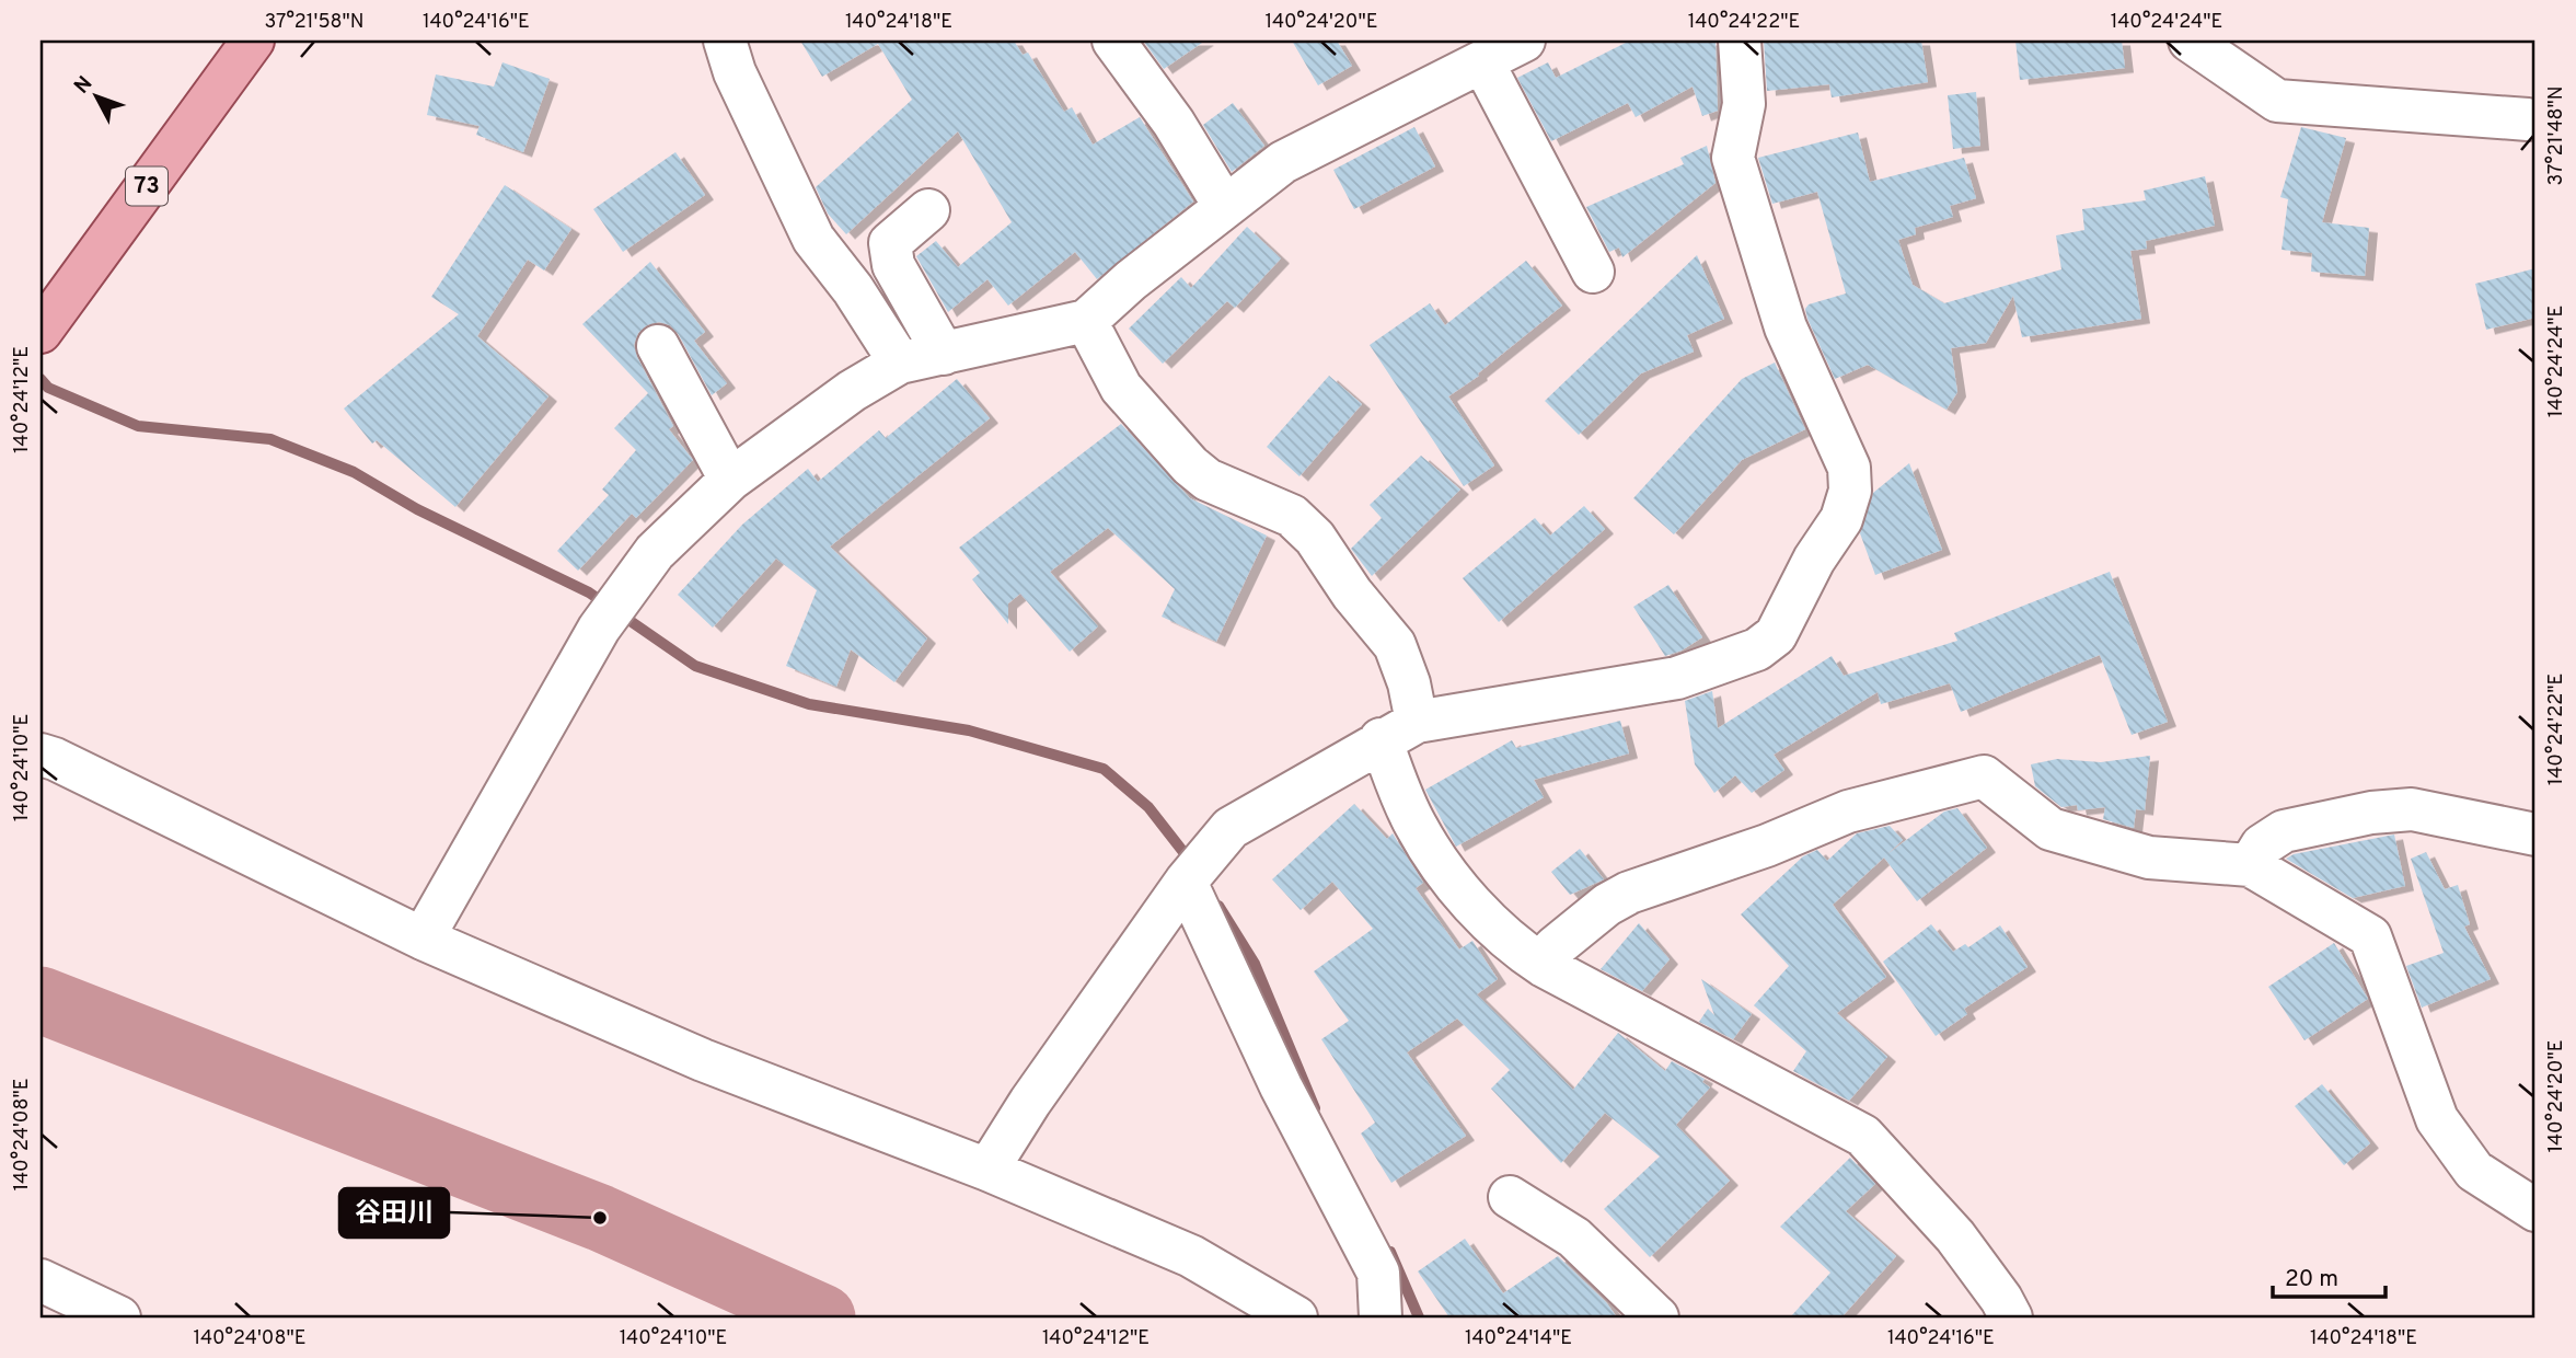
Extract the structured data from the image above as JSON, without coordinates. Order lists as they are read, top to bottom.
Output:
{
  "streets": {
    "main road": ["73"]
  },
  "places": ["谷田川"],
  "scale_bar": "20 m",
  "north": "top left",
  "coordinates": [
    "37°21'58\"N",
    "140°24'16\"E",
    "140°24'18\"E",
    "140°24'20\"E",
    "140°24'22\"E",
    "140°24'24\"E",
    "37°21'48\"N",
    "140°24'12\"E",
    "140°24'10\"E",
    "140°24'08\"E",
    "140°24'14\"E"
  ]
}
